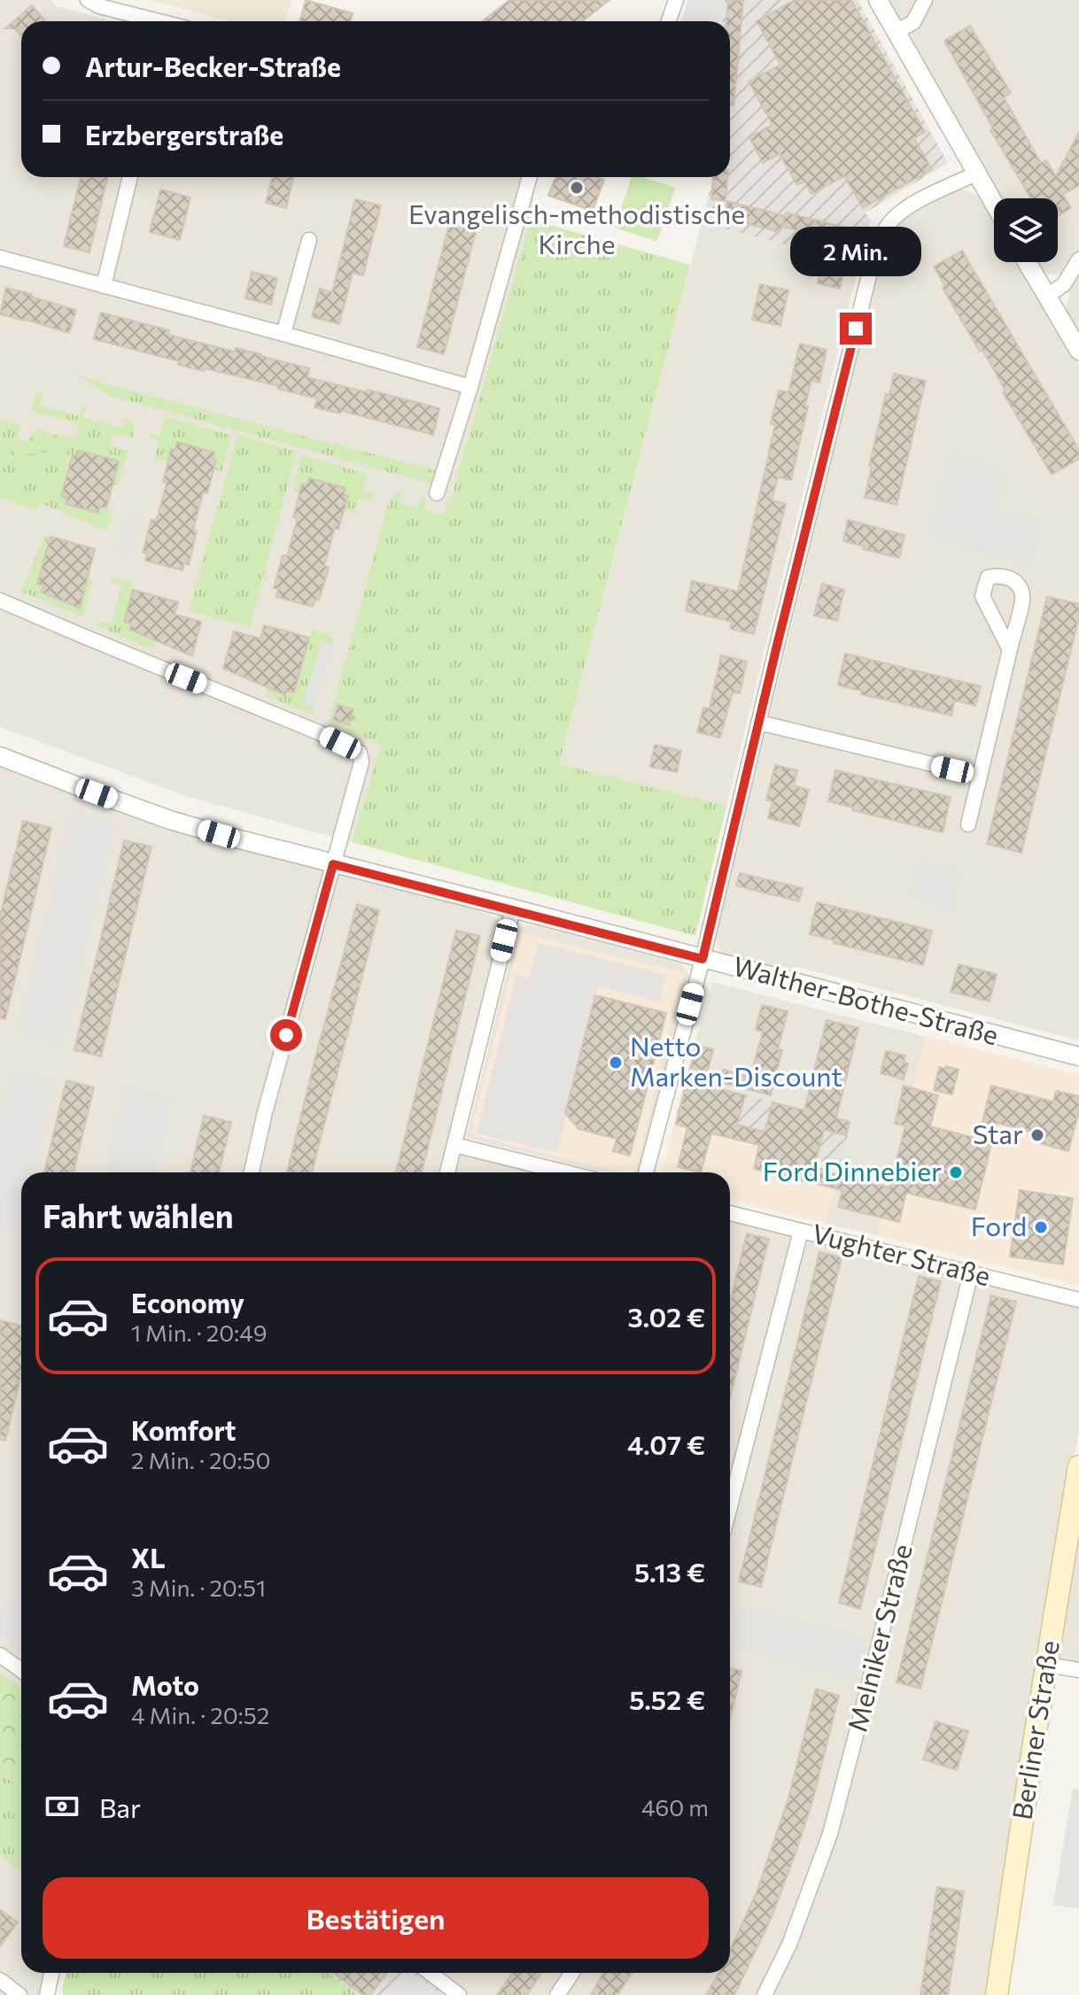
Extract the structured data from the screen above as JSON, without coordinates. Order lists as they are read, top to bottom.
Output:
{
  "streets": {
    "main road": ["Berliner Straße"],
    "street": ["Walther-Bothe-Straße", "Vughter Straße", "Melniker Straße"]
  },
  "crossings": [
    ["Vughter Straße", "Melniker Straße"]
  ],
  "places": [
    "Evangelisch-methodistische Kirche",
    "Netto Marken-Discount",
    "Star",
    "Ford Dinnebier",
    "Ford"
  ],
  "page": {
    "banner": ["Artur-Becker-Straße", "Erzbergerstraße"],
    "bubble": "2 Min.",
    "heading": "Fahrt wählen",
    "list": [
      {
        "name": "Economy",
        "note": "1 Min. · 20:49",
        "value": "3.02 €"
      },
      {
        "name": "Komfort",
        "note": "2 Min. · 20:50",
        "value": "4.07 €"
      },
      {
        "name": "XL",
        "note": "3 Min. · 20:51",
        "value": "5.13 €"
      },
      {
        "name": "Moto",
        "note": "4 Min. · 20:52",
        "value": "5.52 €"
      }
    ],
    "pay": ["Bar", "460 m"],
    "buttons": "Bestätigen"
  }
}
